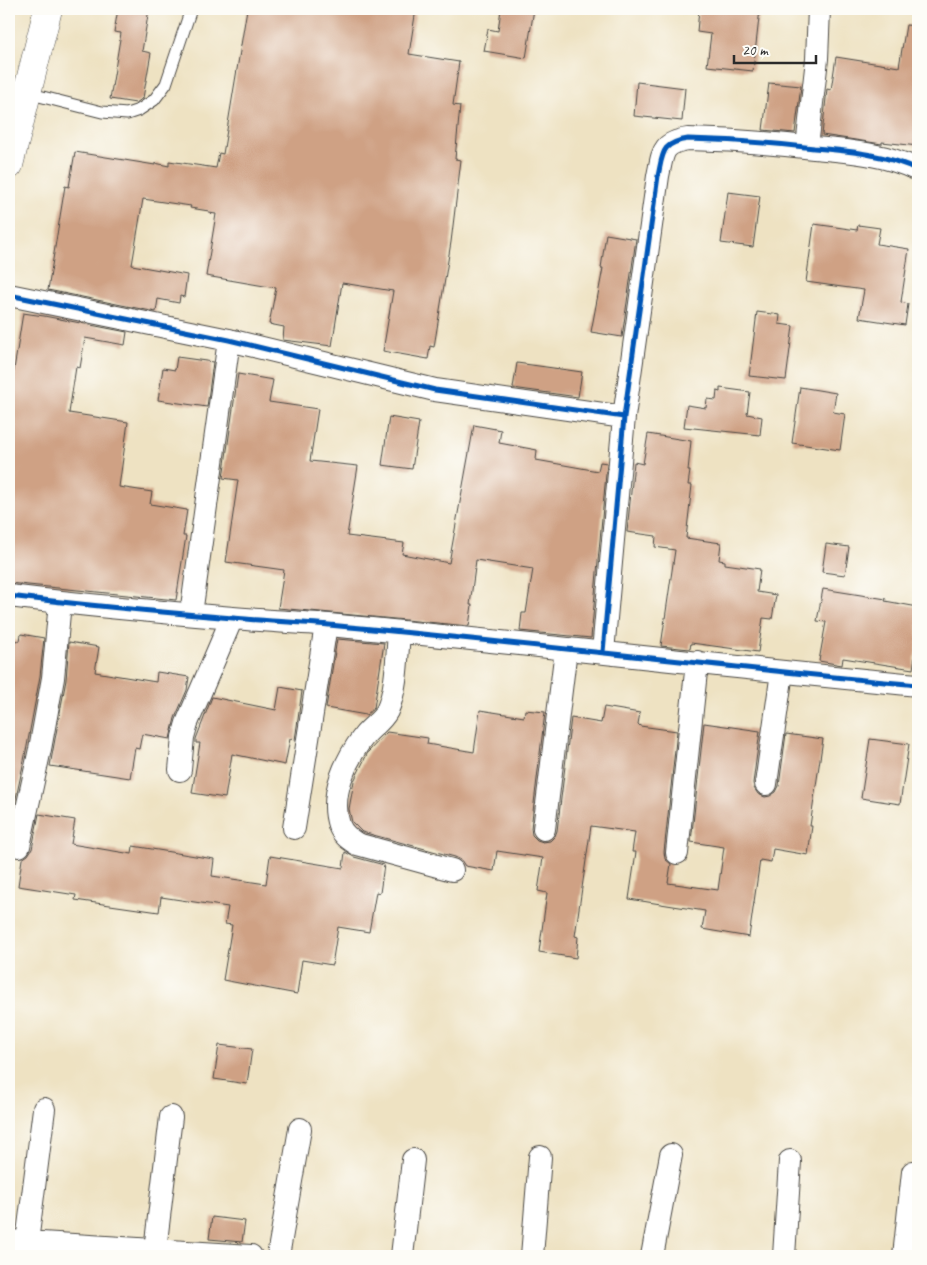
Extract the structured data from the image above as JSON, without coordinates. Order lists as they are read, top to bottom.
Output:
{
  "scale_bar": "20 m"
}
